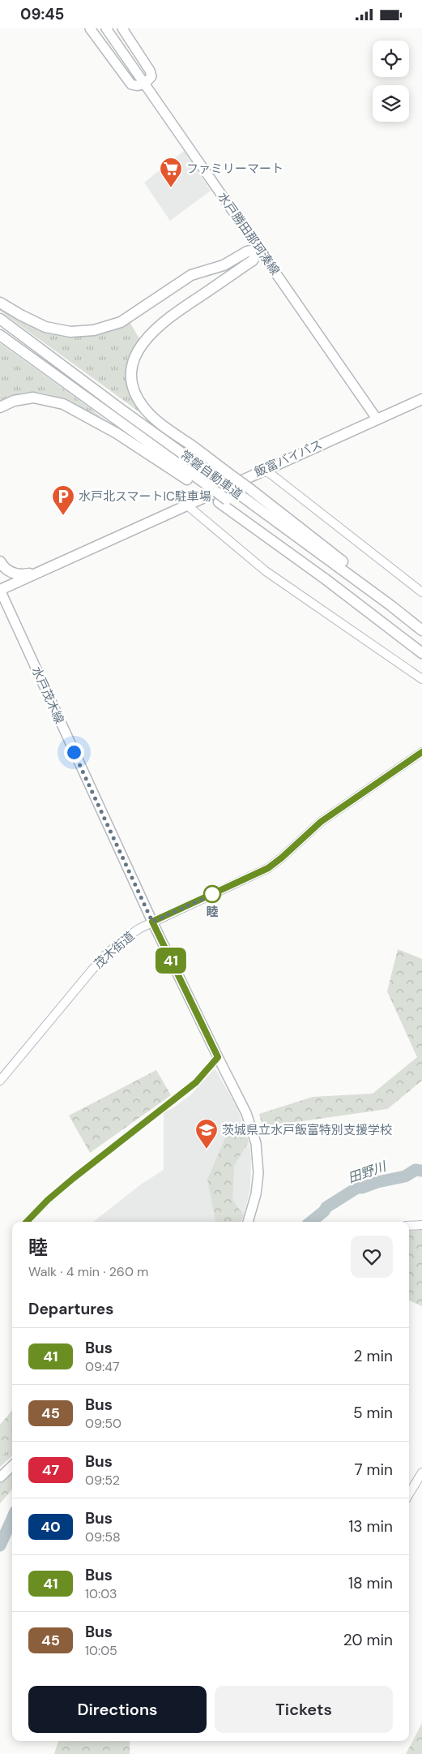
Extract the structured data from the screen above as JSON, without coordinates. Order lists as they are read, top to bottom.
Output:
{
  "streets": {
    "highway": ["飯富バイパス", "常磐自動車道"],
    "main road": ["水戸勝田那珂湊線", "水戸茂木線"],
    "street": ["茂木街道"]
  },
  "crossings": [
    ["水戸勝田那珂湊線", "飯富バイパス"],
    ["飯富バイパス", "水戸茂木線"],
    ["水戸茂木線", "茂木街道"]
  ],
  "water": ["田野川"],
  "places": {
    "supermarket": ["ファミリーマート"],
    "parking": ["水戸北スマートIC駐車場"],
    "other": ["睦"],
    "school or university": ["茨城県立水戸飯富特別支援学校"]
  },
  "lines": ["bus line 41"],
  "page": {
    "status": "09:45",
    "on_map": "41",
    "heading": [
      ["睦", "Walk · 4 min · 260 m"],
      "Departures"
    ],
    "list": [
      {
        "mark": "41",
        "name": "Bus",
        "note": "09:47",
        "value": "2 min"
      },
      {
        "mark": "45",
        "name": "Bus",
        "note": "09:50",
        "value": "5 min"
      },
      {
        "mark": "47",
        "name": "Bus",
        "note": "09:52",
        "value": "7 min"
      },
      {
        "mark": "40",
        "name": "Bus",
        "note": "09:58",
        "value": "13 min"
      },
      {
        "mark": "41",
        "name": "Bus",
        "note": "10:03",
        "value": "18 min"
      },
      {
        "mark": "45",
        "name": "Bus",
        "note": "10:05",
        "value": "20 min"
      }
    ],
    "buttons": ["Directions", "Tickets"]
  }
}
